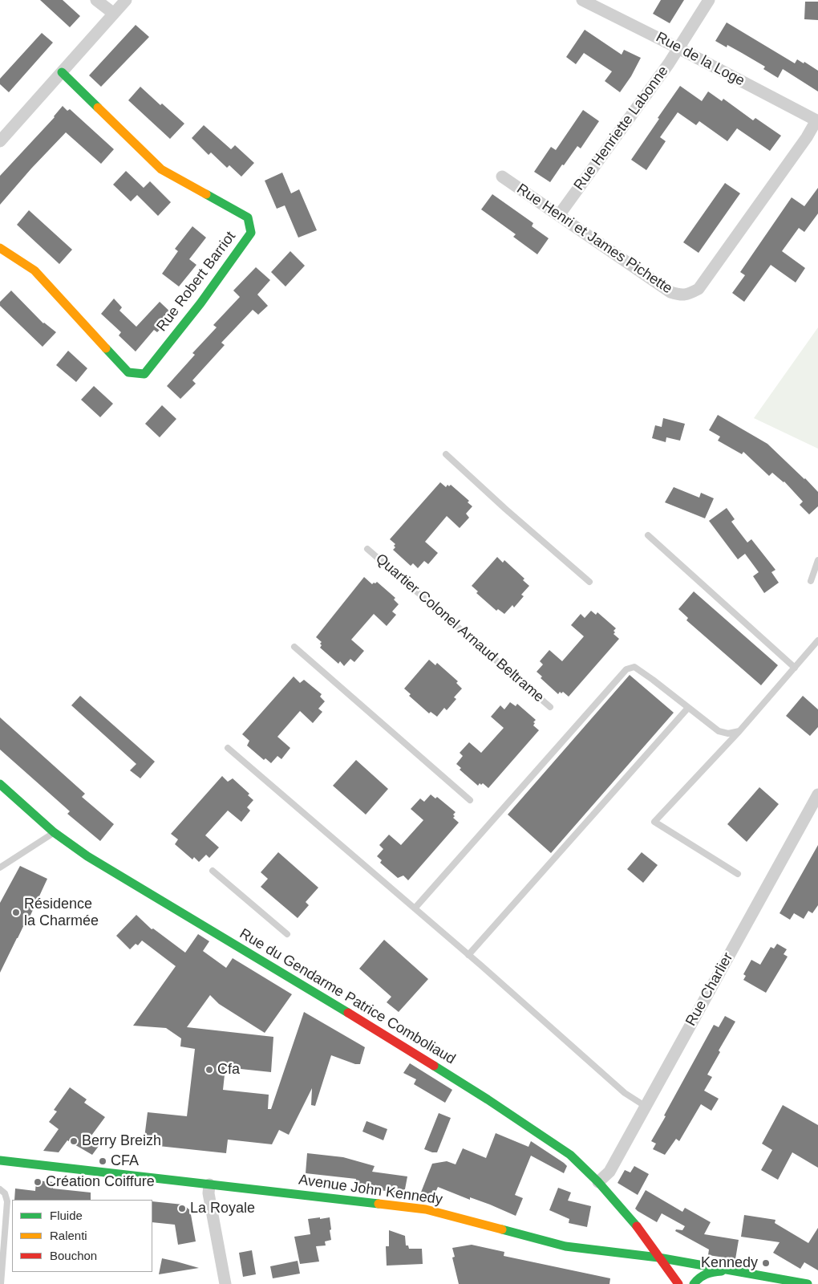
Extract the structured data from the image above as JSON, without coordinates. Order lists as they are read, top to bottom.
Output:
{
  "streets": {
    "street": [
      "Rue de la Loge",
      "Rue Henriette Labonne",
      "Rue Henri et James Pichette",
      "Rue Robert Barriot",
      "Rue Charlier",
      "Rue du Gendarme Patrice Comboliaud",
      "Avenue John Kennedy"
    ],
    "lane": ["Quartier Colonel Arnaud Beltrame"]
  },
  "crossings": [
    ["Rue de la Loge", "Rue Henriette Labonne"],
    ["Rue de la Loge", "Rue Henri et James Pichette"],
    ["Rue Henriette Labonne", "Rue Henri et James Pichette"],
    ["Rue Charlier", "Rue du Gendarme Patrice Comboliaud"],
    ["Rue du Gendarme Patrice Comboliaud", "Avenue John Kennedy"]
  ],
  "places": [
    "Résidence la Charmée",
    "Cfa",
    "Berry Breizh",
    "CFA",
    "Création Coiffure",
    "La Royale",
    "Kennedy"
  ],
  "legend": ["Fluide", "Ralenti", "Bouchon"]
}
